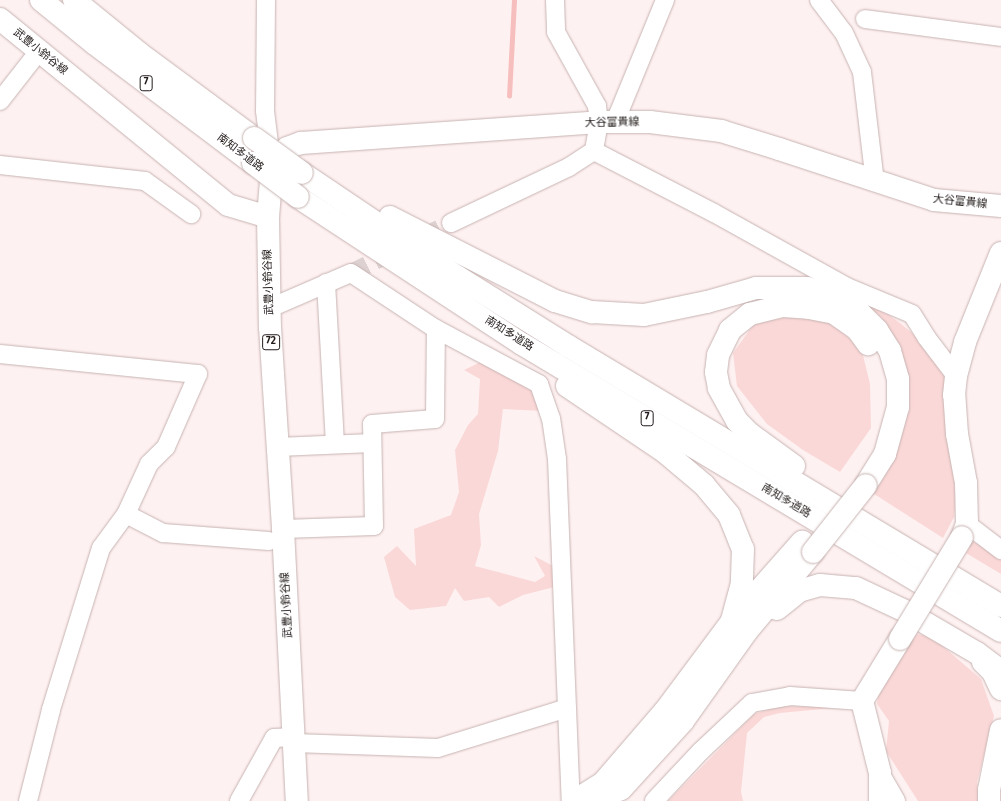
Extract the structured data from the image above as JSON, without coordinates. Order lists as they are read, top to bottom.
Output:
{
  "streets": {
    "main road": [
      "武豊小鈴谷線",
      "7",
      "大谷富貴線",
      "南知多道路",
      "72"
    ]
  },
  "crossings": [
    ["大谷富貴線", "南知多道路"]
  ]
}
